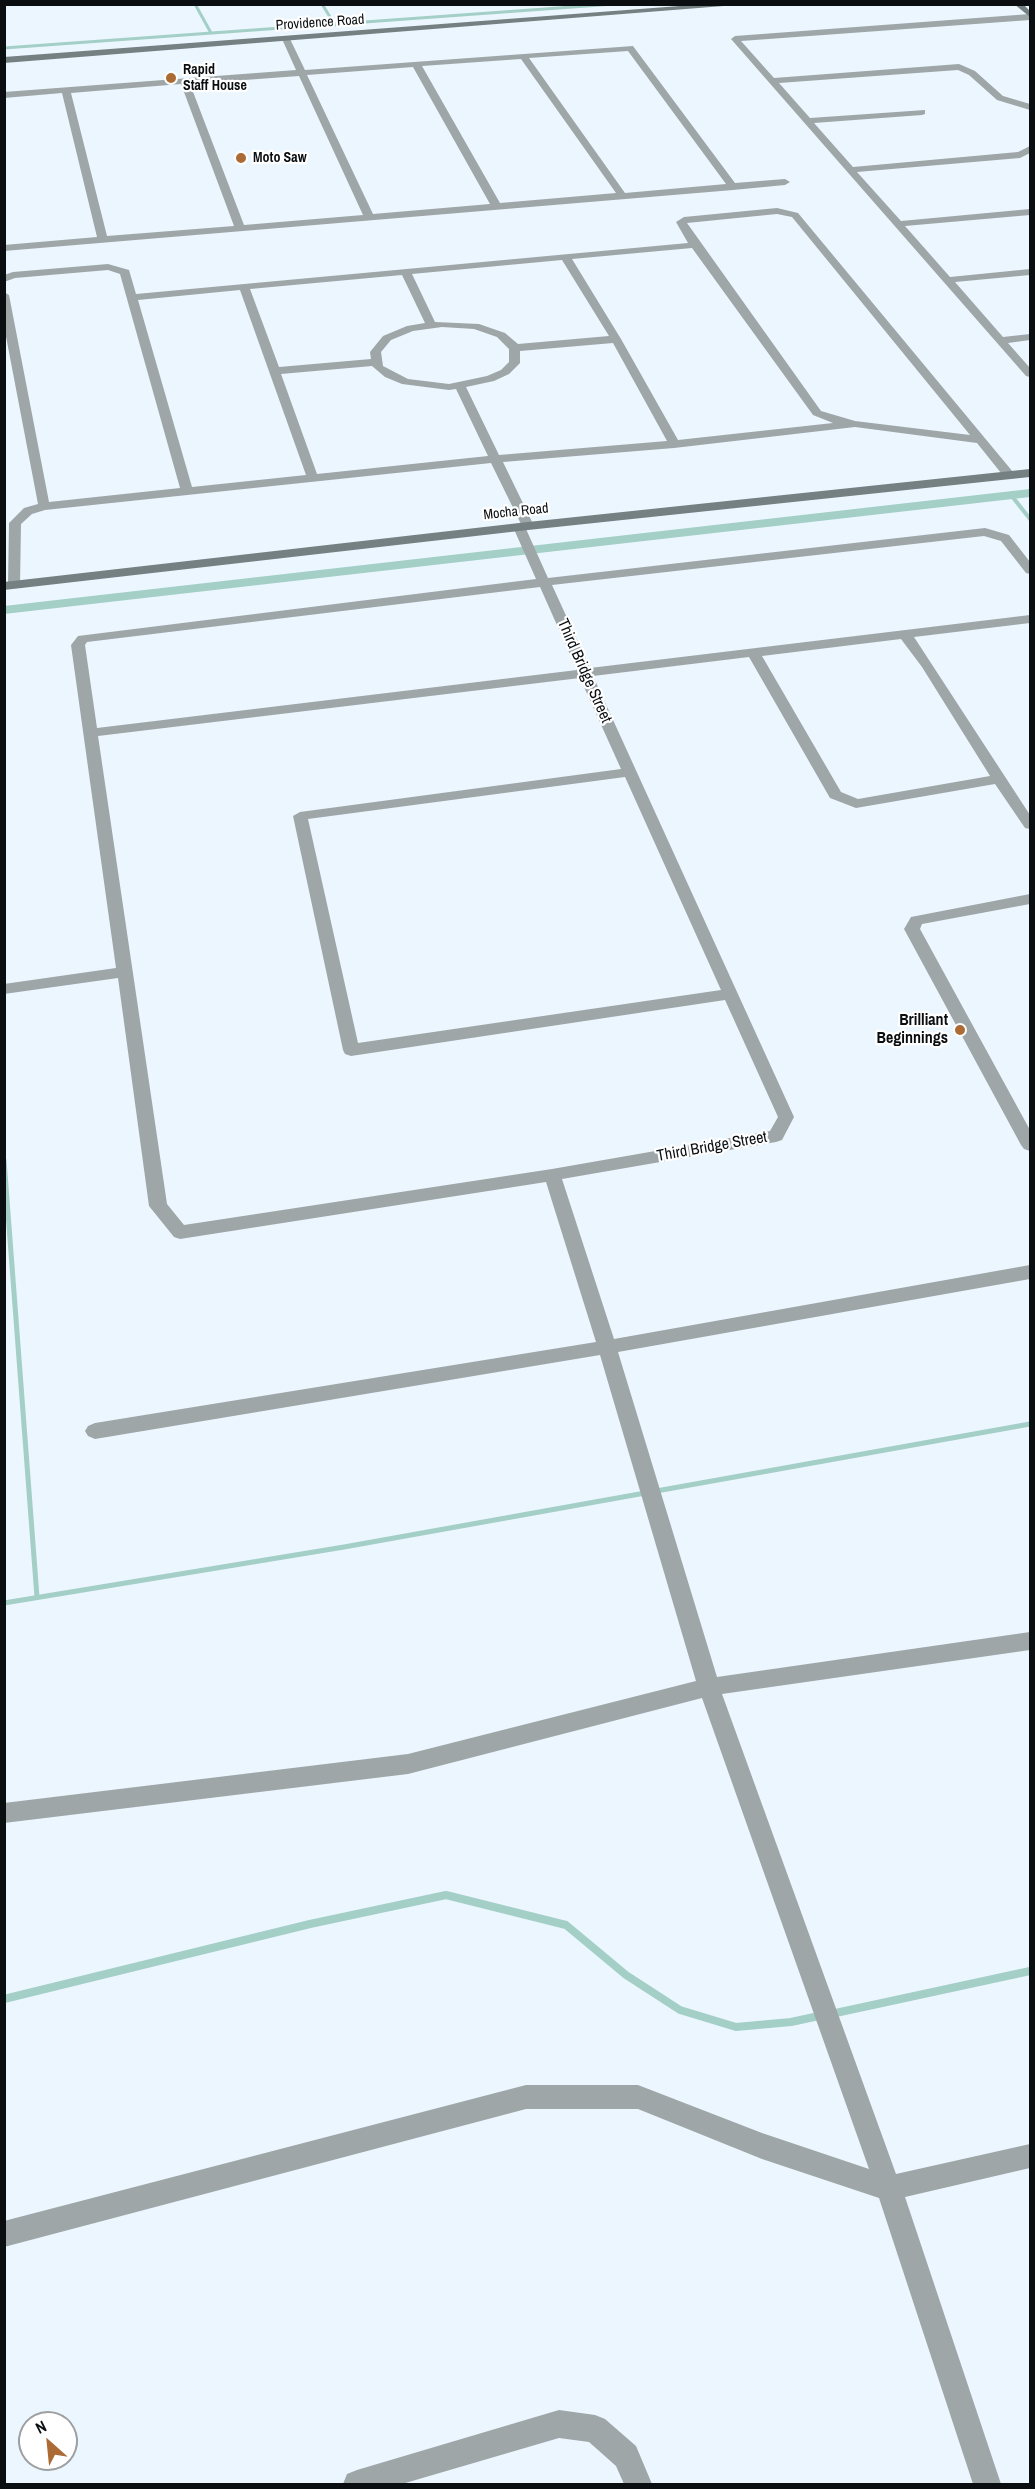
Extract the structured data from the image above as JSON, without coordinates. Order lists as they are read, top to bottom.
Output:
{
  "streets": {
    "street": ["Providence Road", "Mocha Road", "Third Bridge Street"]
  },
  "crossings": [
    ["Mocha Road", "Third Bridge Street"]
  ],
  "places": ["Rapid Staff House", "Moto Saw", "Brilliant Beginnings"],
  "north": "top left"
}
